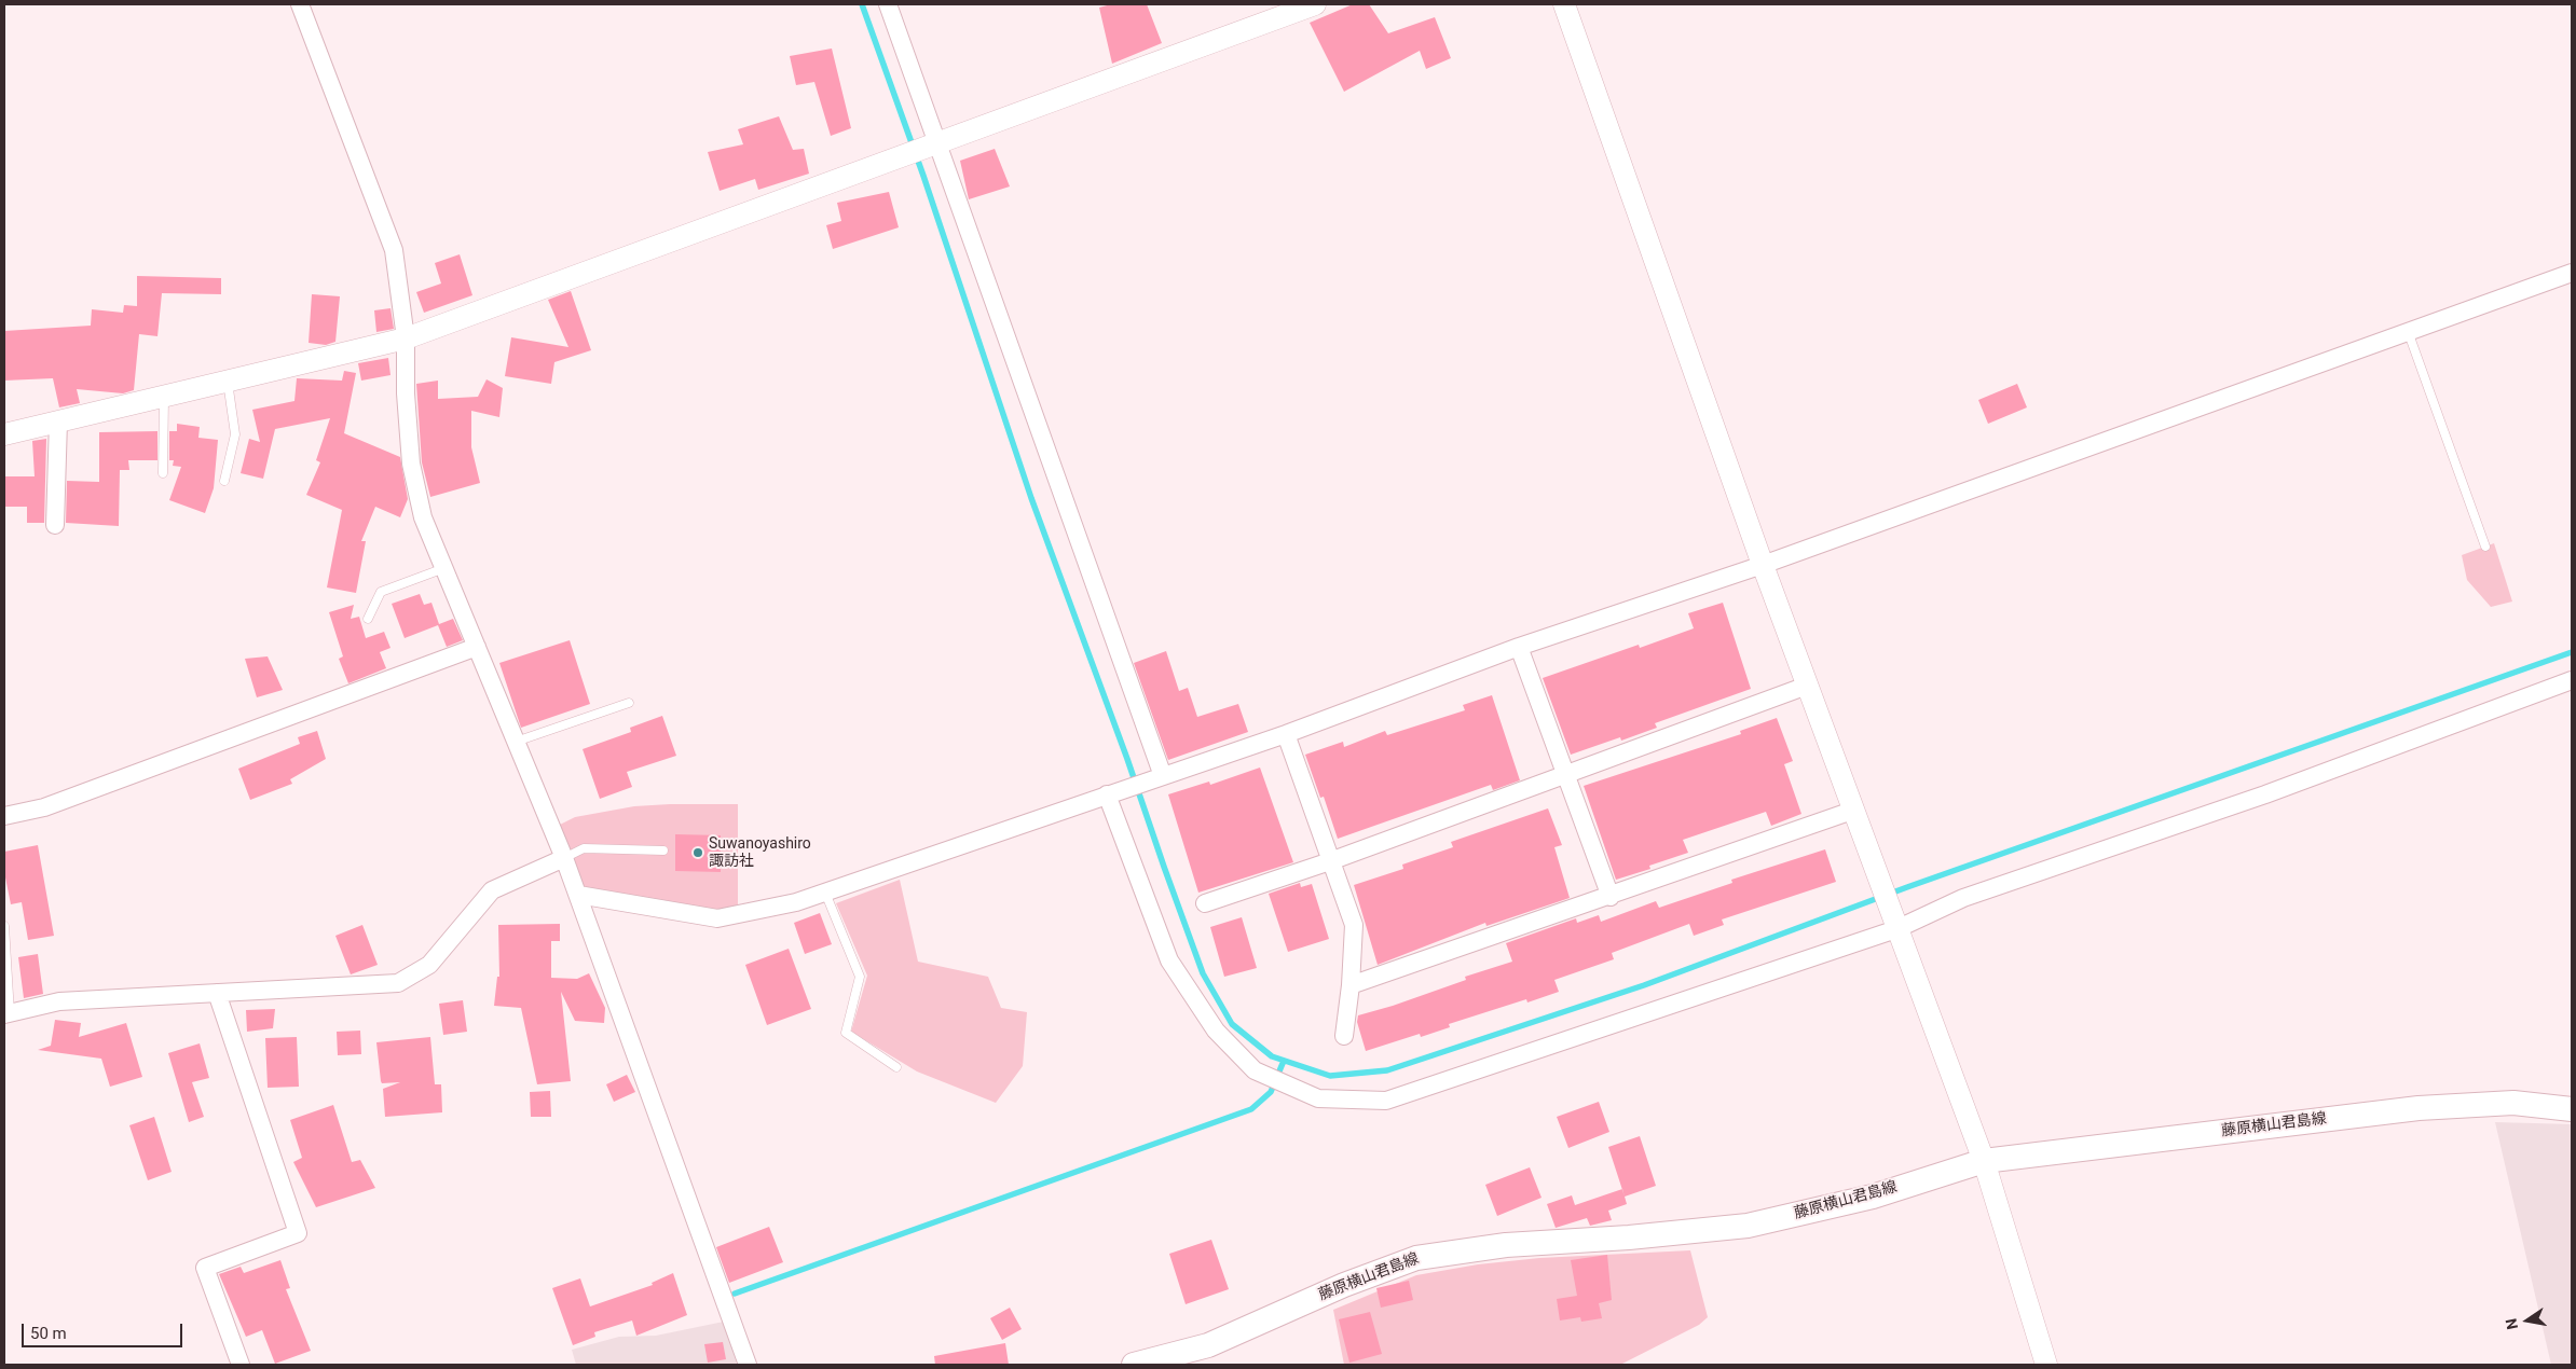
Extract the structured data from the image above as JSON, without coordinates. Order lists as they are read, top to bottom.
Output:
{
  "streets": {
    "main road": ["藤原横山君島線"]
  },
  "places": ["Suwanoyashiro 諏訪社"],
  "scale_bar": "50 m",
  "north": "left"
}
